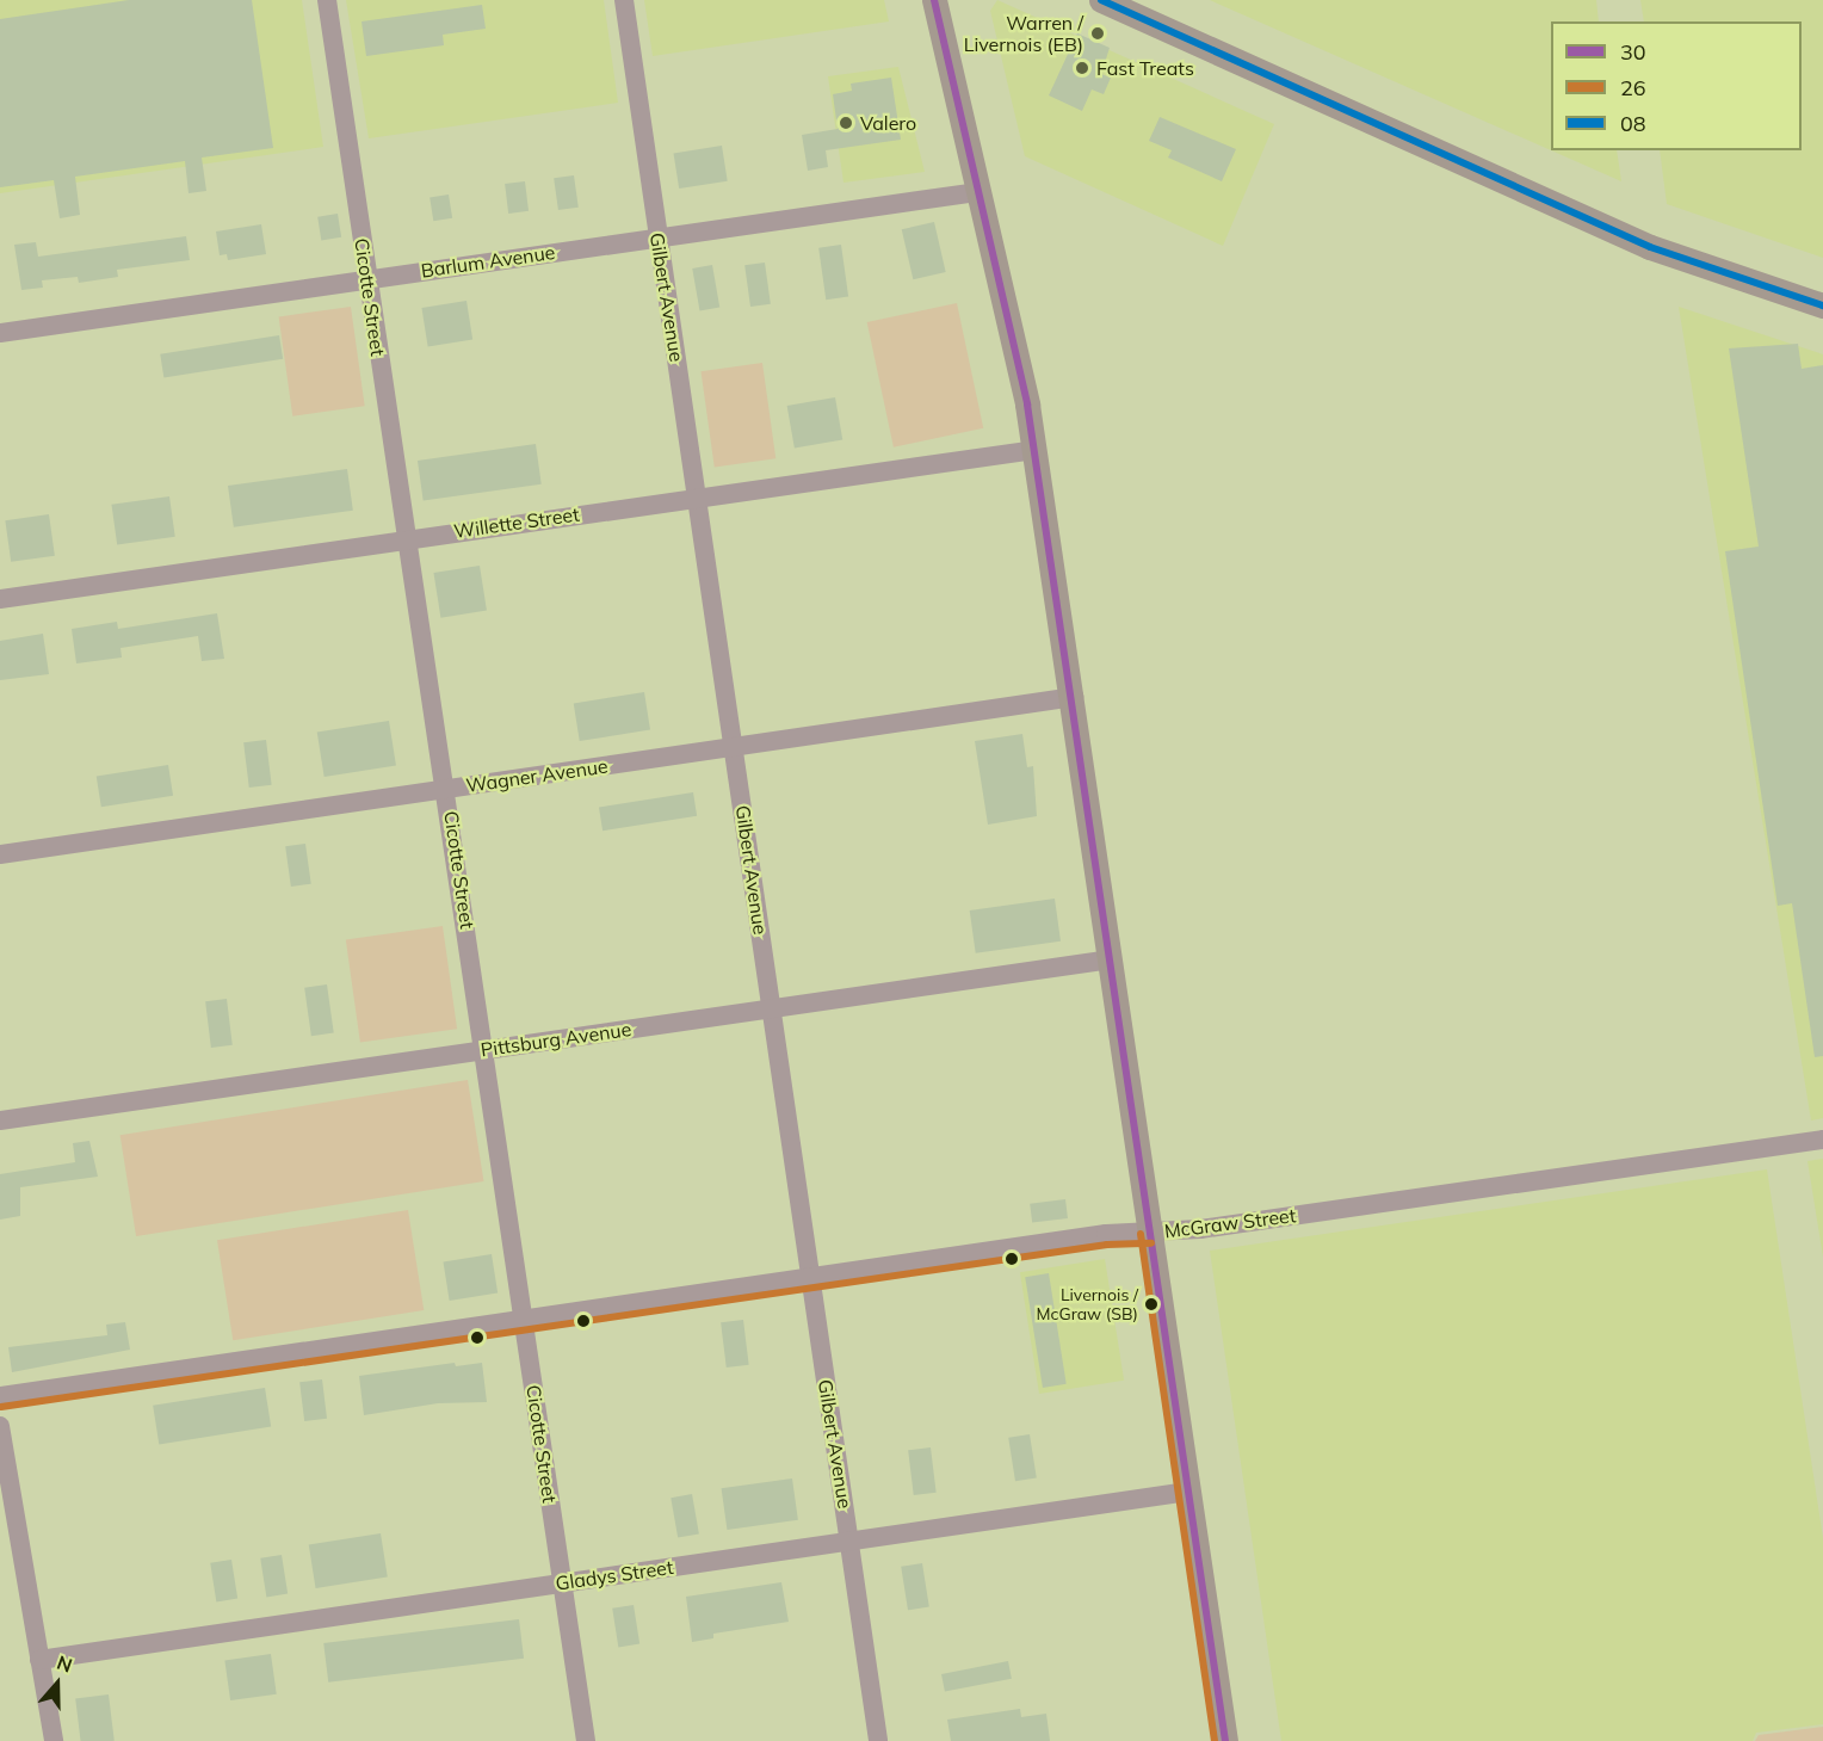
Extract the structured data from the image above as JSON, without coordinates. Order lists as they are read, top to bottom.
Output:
{
  "streets": {
    "street": [
      "Barlum Avenue",
      "Cicotte Street",
      "Gilbert Avenue",
      "Willette Street",
      "Wagner Avenue",
      "Pittsburg Avenue",
      "McGraw Street",
      "Gladys Street"
    ]
  },
  "crossings": [
    ["Barlum Avenue", "Cicotte Street"],
    ["Barlum Avenue", "Gilbert Avenue"],
    ["Cicotte Street", "Willette Street"],
    ["Cicotte Street", "Wagner Avenue"],
    ["Cicotte Street", "Pittsburg Avenue"],
    ["Cicotte Street", "McGraw Street"],
    ["Cicotte Street", "Gladys Street"],
    ["Gilbert Avenue", "Willette Street"],
    ["Gilbert Avenue", "Wagner Avenue"],
    ["Gilbert Avenue", "Pittsburg Avenue"],
    ["Gilbert Avenue", "McGraw Street"],
    ["Gilbert Avenue", "Gladys Street"]
  ],
  "places": [
    "Warren / Livernois (EB)",
    "Fast Treats",
    "Valero",
    "Livernois / McGraw (SB)"
  ],
  "lines": ["transit line 30", "transit line 08", "transit line 26"],
  "legend": ["30", "26", "08"],
  "north": "top"
}
